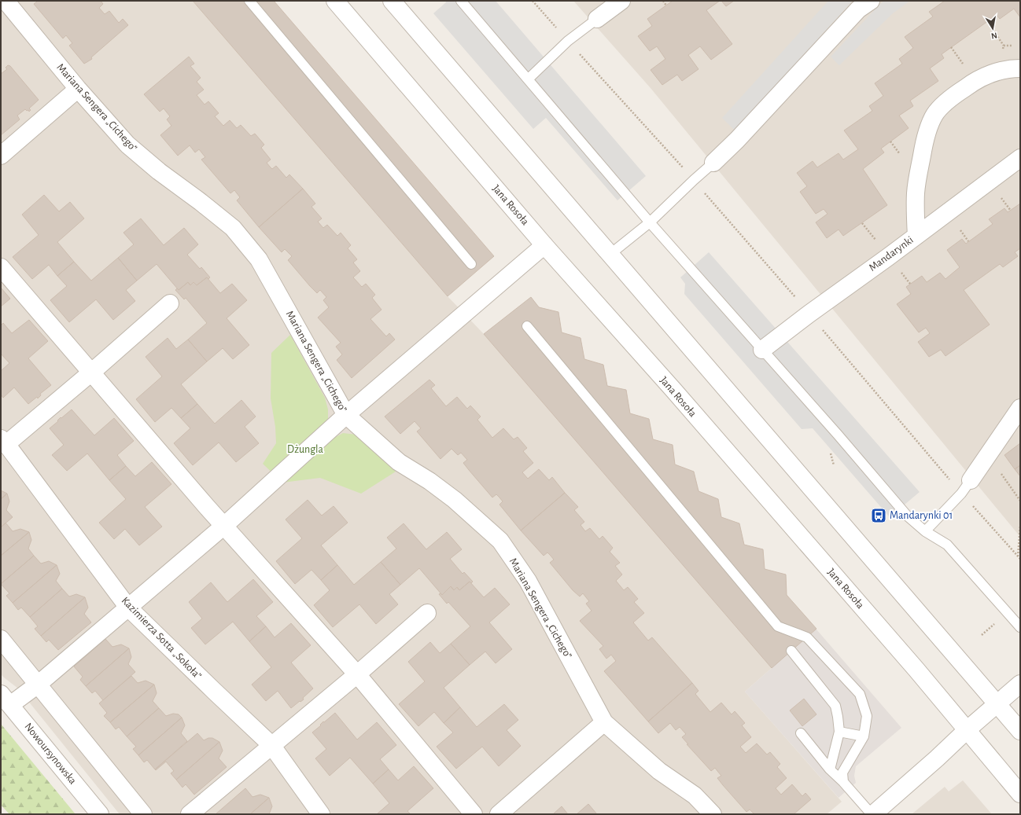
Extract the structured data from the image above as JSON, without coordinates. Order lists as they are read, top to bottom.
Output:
{
  "streets": {
    "street": [
      "Mariana Sengera „Cichego”",
      "Jana Rosoła",
      "Mandarynki",
      "Kazimierza Sotta „Sokoła”",
      "Nowoursynowska"
    ]
  },
  "parks": ["Dżungla"],
  "places": {
    "bus stop": ["Mandarynki 01"]
  },
  "north": "bottom"
}
